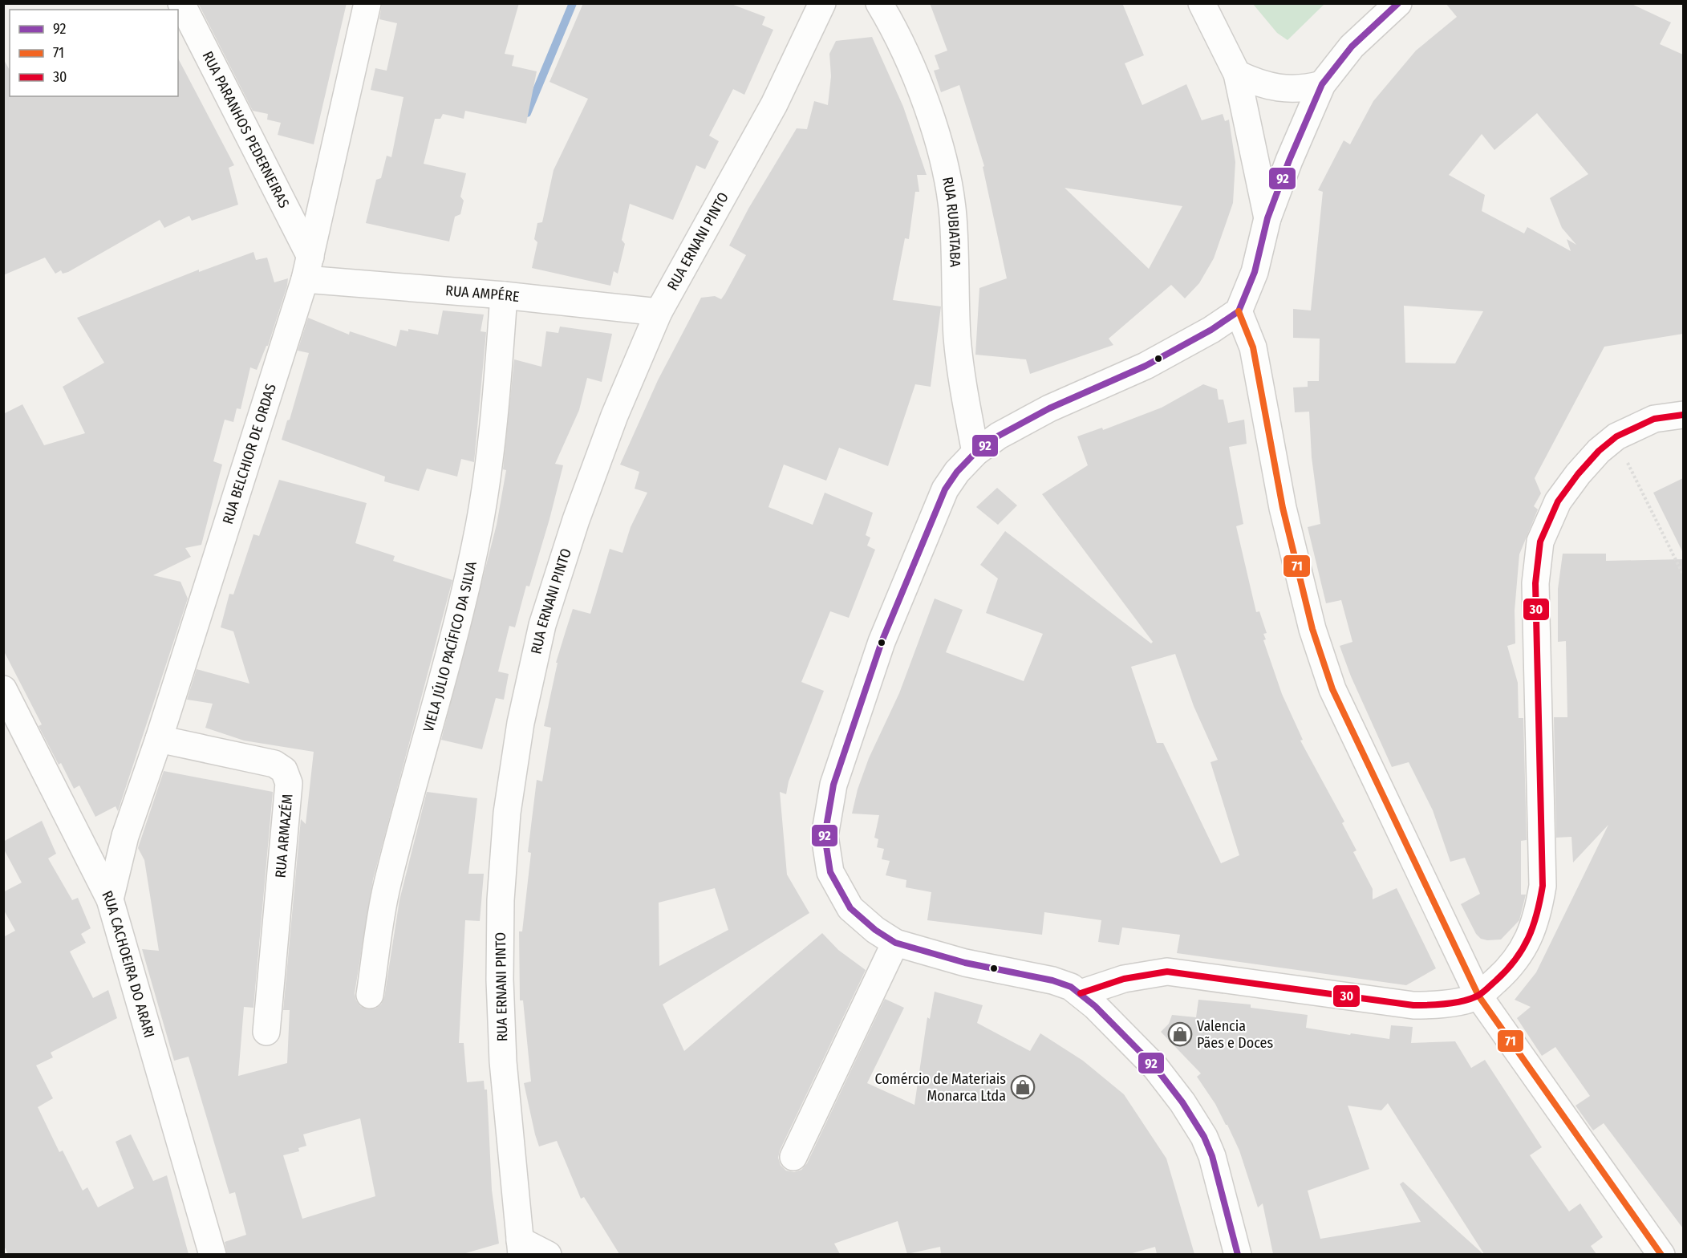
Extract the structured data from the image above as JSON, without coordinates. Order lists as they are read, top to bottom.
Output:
{
  "streets": {
    "street": [
      "RUA PARANHOS PEDERNEIRAS",
      "RUA RUBIATABA",
      "RUA ERNANI PINTO",
      "RUA AMPÉRE",
      "RUA BELCHIOR DE ORDAS",
      "VIELA JÚLIO PACÍFICO DA SILVA",
      "RUA ARMAZÉM",
      "RUA CACHOEIRA DO ARARI"
    ]
  },
  "crossings": [
    ["RUA PARANHOS PEDERNEIRAS", "RUA AMPÉRE"],
    ["RUA PARANHOS PEDERNEIRAS", "RUA BELCHIOR DE ORDAS"],
    ["RUA ERNANI PINTO", "RUA AMPÉRE"],
    ["RUA AMPÉRE", "RUA BELCHIOR DE ORDAS"],
    ["RUA AMPÉRE", "VIELA JÚLIO PACÍFICO DA SILVA"],
    ["RUA BELCHIOR DE ORDAS", "RUA ARMAZÉM"],
    ["RUA BELCHIOR DE ORDAS", "RUA CACHOEIRA DO ARARI"]
  ],
  "places": {
    "shop": ["Valencia Pães e Doces", "Comércio de Materiais Monarca Ltda"]
  },
  "lines": ["transit line 92", "transit line 71", "transit line 30"],
  "legend": ["92", "71", "30"]
}
